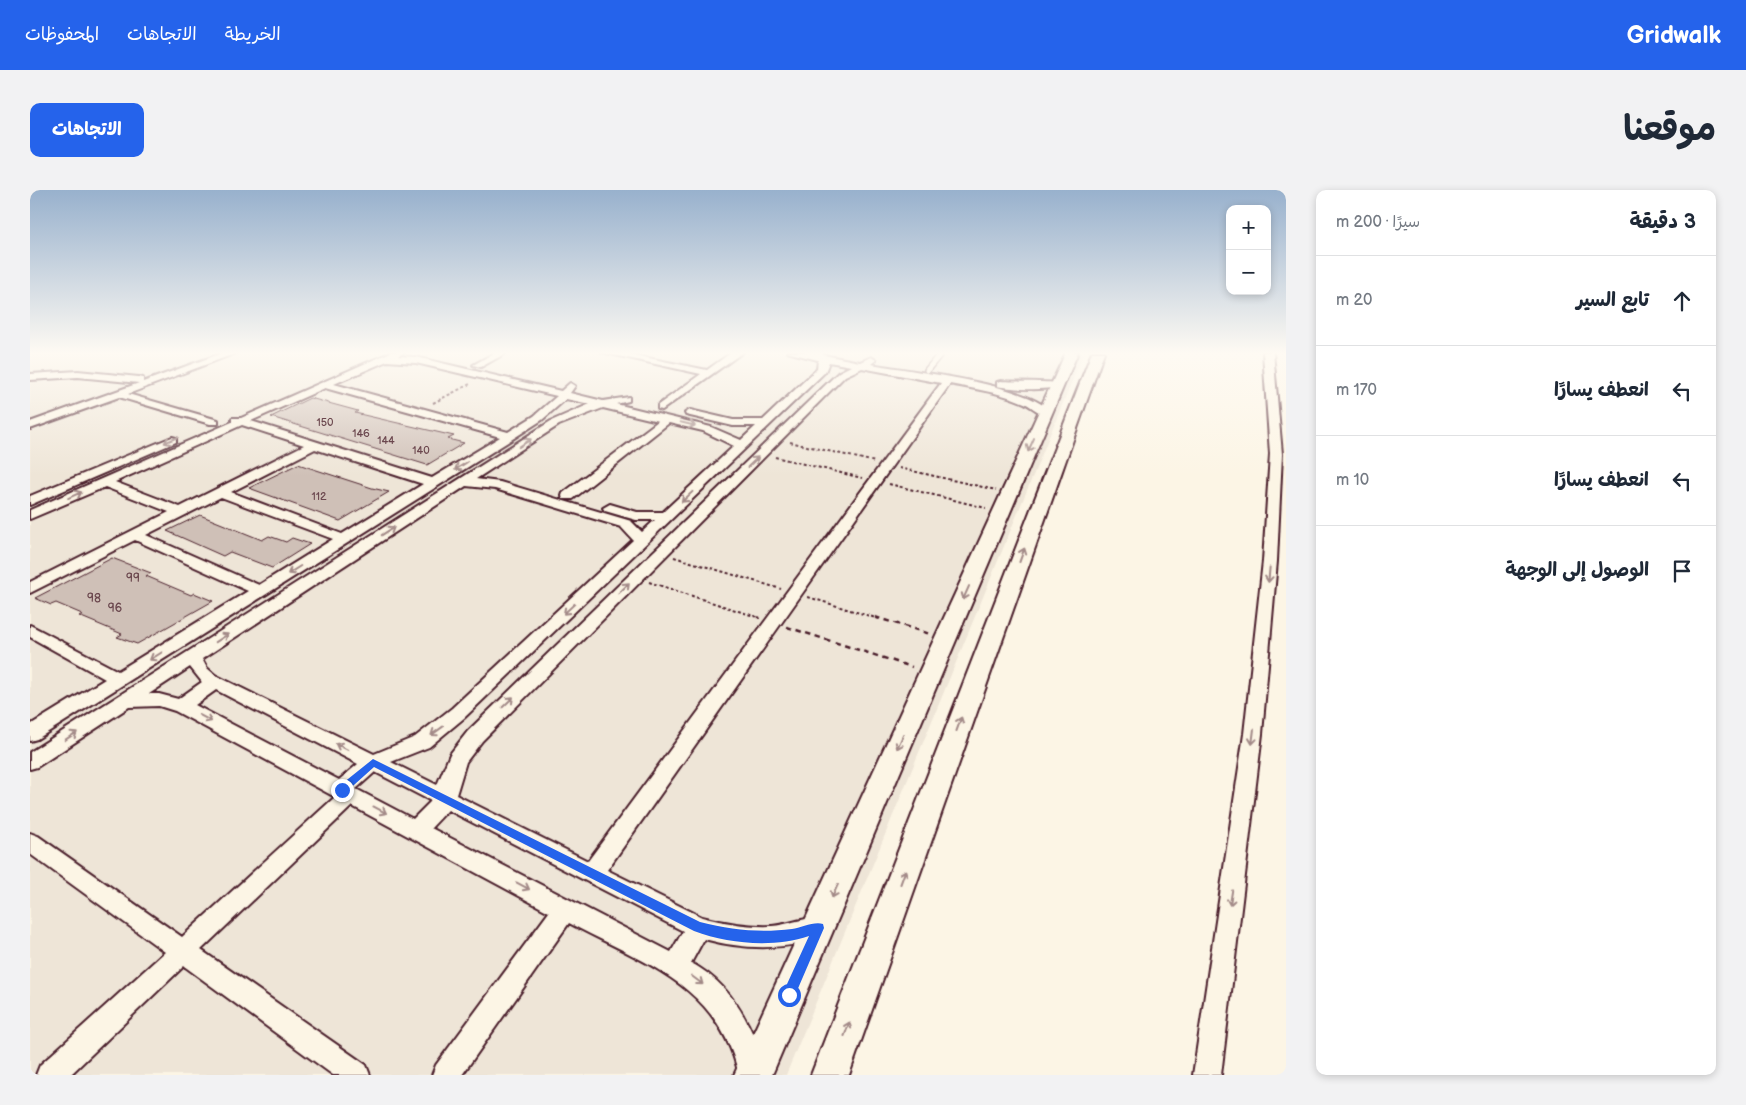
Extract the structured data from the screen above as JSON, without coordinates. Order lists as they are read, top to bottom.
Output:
{
  "house_numbers": [
    "150",
    "146",
    "144",
    "140",
    "112",
    "99",
    "98",
    "96"
  ],
  "page": {
    "header": "Gridwalk",
    "nav": ["الخريطة", "الاتجاهات", "المحفوظات"],
    "title": "موقعنا",
    "buttons": "الاتجاهات",
    "heading": ["3 دقيقة", "سيرًا · 200 m"],
    "map_buttons": ["+", "−"],
    "list": [
      ["تابع السير", "20 m"],
      ["انعطف يسارًا", "170 m"],
      ["انعطف يسارًا", "10 m"],
      "الوصول إلى الوجهة"
    ]
  }
}
